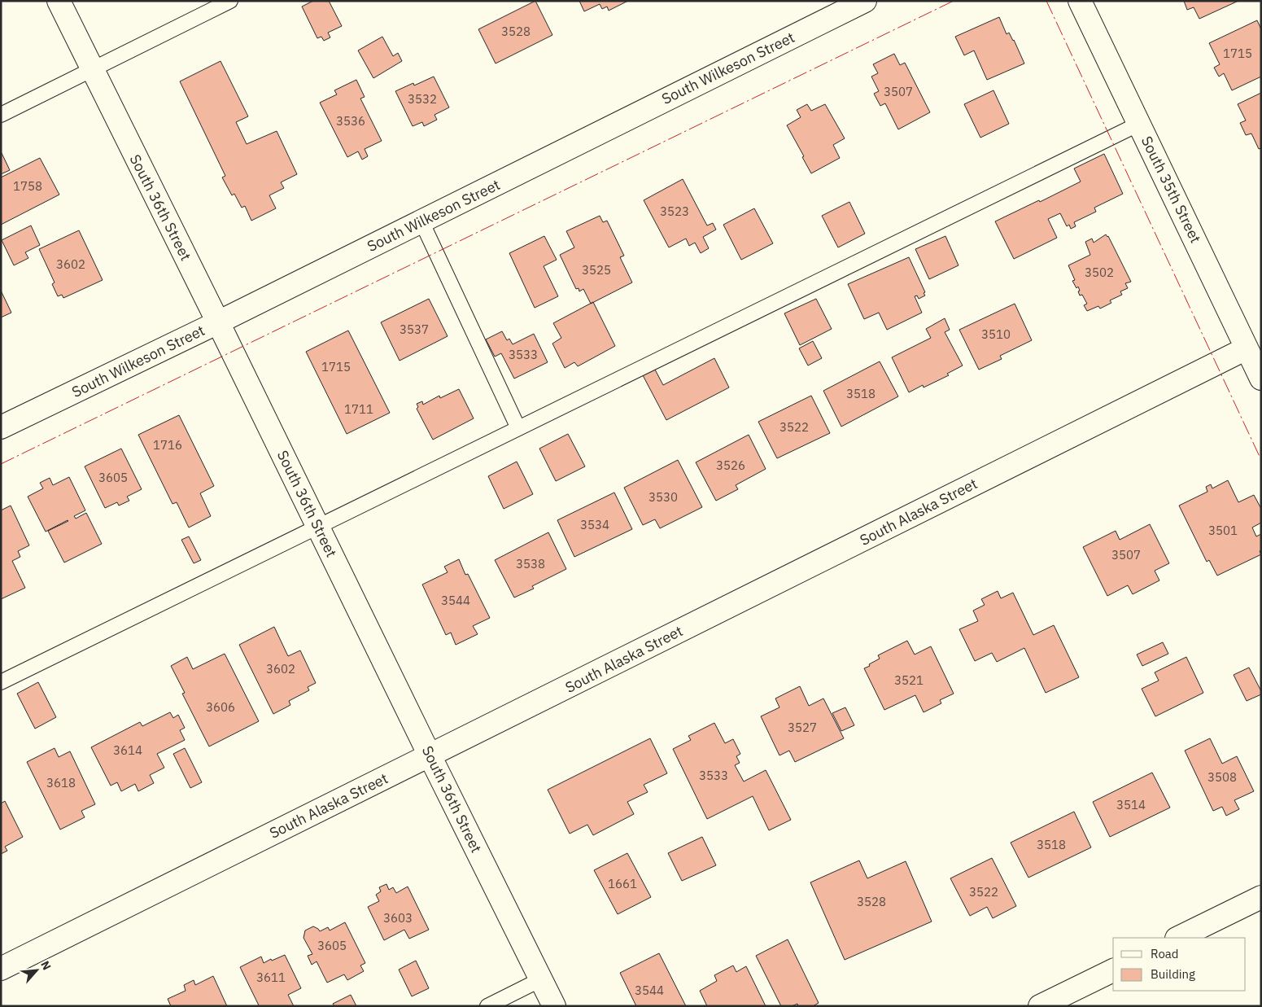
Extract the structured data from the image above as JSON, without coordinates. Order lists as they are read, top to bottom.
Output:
{
  "streets": {
    "street": [
      "South Wilkeson Street",
      "South 35th Street",
      "South 36th Street",
      "South Alaska Street"
    ]
  },
  "crossings": [
    ["South Wilkeson Street", "South 36th Street"],
    ["South 35th Street", "South Alaska Street"],
    ["South 36th Street", "South Alaska Street"]
  ],
  "house_numbers": [
    "3528",
    "1715",
    "3507",
    "3532",
    "3536",
    "1758",
    "3523",
    "3602",
    "3525",
    "3502",
    "3537",
    "3510",
    "3533",
    "1715",
    "3518",
    "1711",
    "3522",
    "1716",
    "3526",
    "3605",
    "3530",
    "3534",
    "3501",
    "3507",
    "3538",
    "3544",
    "3602",
    "3521",
    "3606",
    "3527",
    "3614",
    "3533",
    "3508",
    "3618",
    "3514",
    "3518",
    "1661",
    "3522",
    "3528",
    "3603",
    "3605",
    "3611",
    "3544"
  ],
  "legend": ["Road", "Building"],
  "north": "top right"
}
